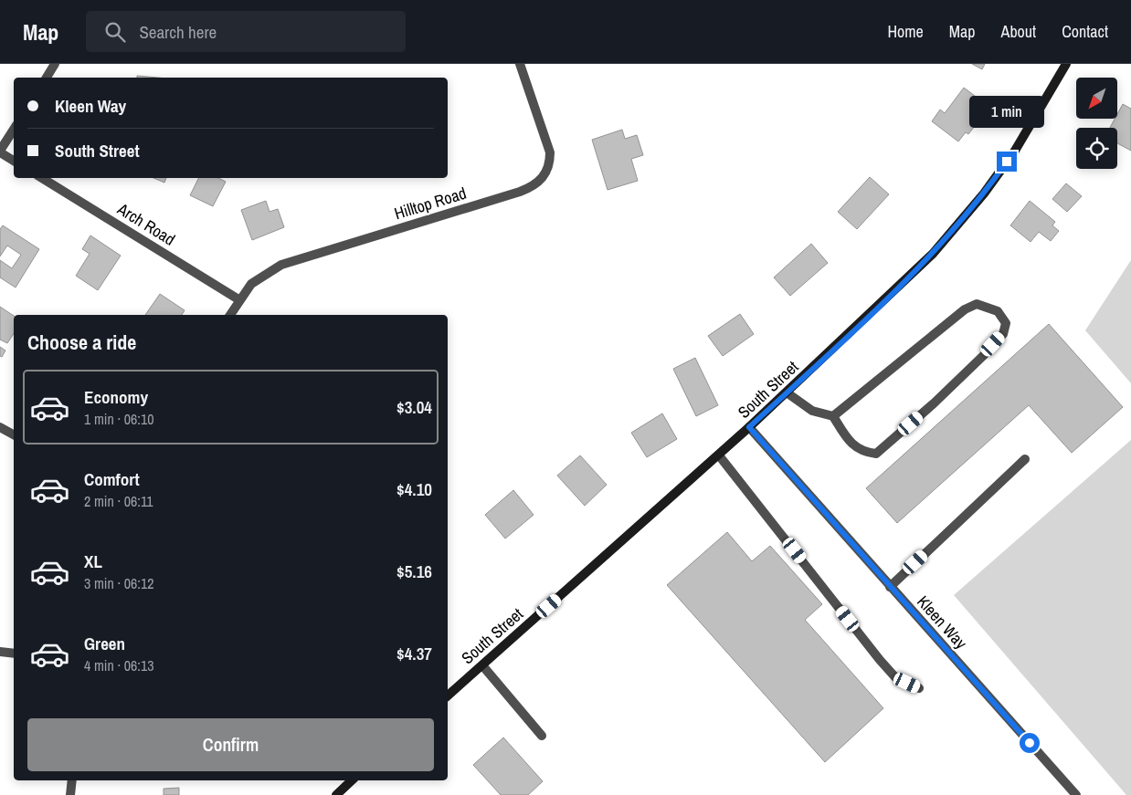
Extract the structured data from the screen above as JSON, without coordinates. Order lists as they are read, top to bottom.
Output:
{
  "streets": {
    "main road": ["South Street"],
    "street": ["Hilltop Road", "Arch Road", "Kleen Way"]
  },
  "crossings": [
    ["Hilltop Road", "Arch Road"],
    ["South Street", "Kleen Way"]
  ],
  "north": "bottom left",
  "page": {
    "header": "Map",
    "search": "Search here",
    "nav": [
      "Home",
      "Map",
      "About",
      "Contact"
    ],
    "banner": ["Kleen Way", "South Street"],
    "bubble": "1 min",
    "heading": "Choose a ride",
    "list": [
      {
        "name": "Economy",
        "note": "1 min · 06:10",
        "value": "$3.04"
      },
      {
        "name": "Comfort",
        "note": "2 min · 06:11",
        "value": "$4.10"
      },
      {
        "name": "XL",
        "note": "3 min · 06:12",
        "value": "$5.16"
      },
      {
        "name": "Green",
        "note": "4 min · 06:13",
        "value": "$4.37"
      }
    ],
    "buttons": "Confirm"
  }
}
